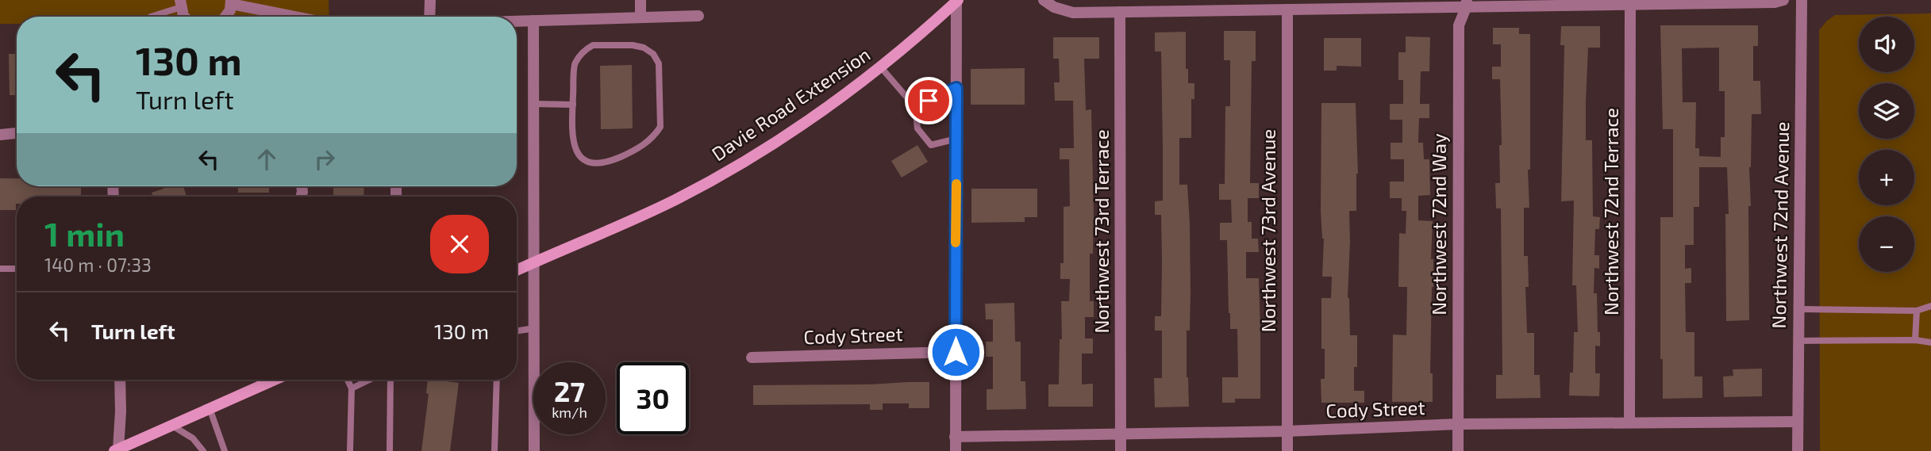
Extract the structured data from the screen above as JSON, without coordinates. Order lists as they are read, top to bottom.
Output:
{
  "streets": {
    "main road": ["Davie Road Extension"],
    "street": [
      "Northwest 72nd Terrace",
      "Northwest 72nd Way",
      "Northwest 72nd Avenue",
      "Northwest 73rd Avenue",
      "Northwest 73rd Terrace",
      "Cody Street"
    ]
  },
  "crossings": [
    ["Northwest 72nd Terrace", "Cody Street"],
    ["Northwest 72nd Way", "Cody Street"],
    ["Northwest 72nd Avenue", "Cody Street"],
    ["Northwest 73rd Avenue", "Cody Street"],
    ["Northwest 73rd Terrace", "Cody Street"]
  ],
  "page": {
    "map_buttons": ["+", "−"],
    "turn": ["130 m", "Turn left"],
    "heading": ["1 min", "140 m · 07:33"],
    "list": [
      {
        "name": "Turn left",
        "value": "130 m"
      }
    ],
    "speed": "27 km/h",
    "limit": "30"
  }
}
